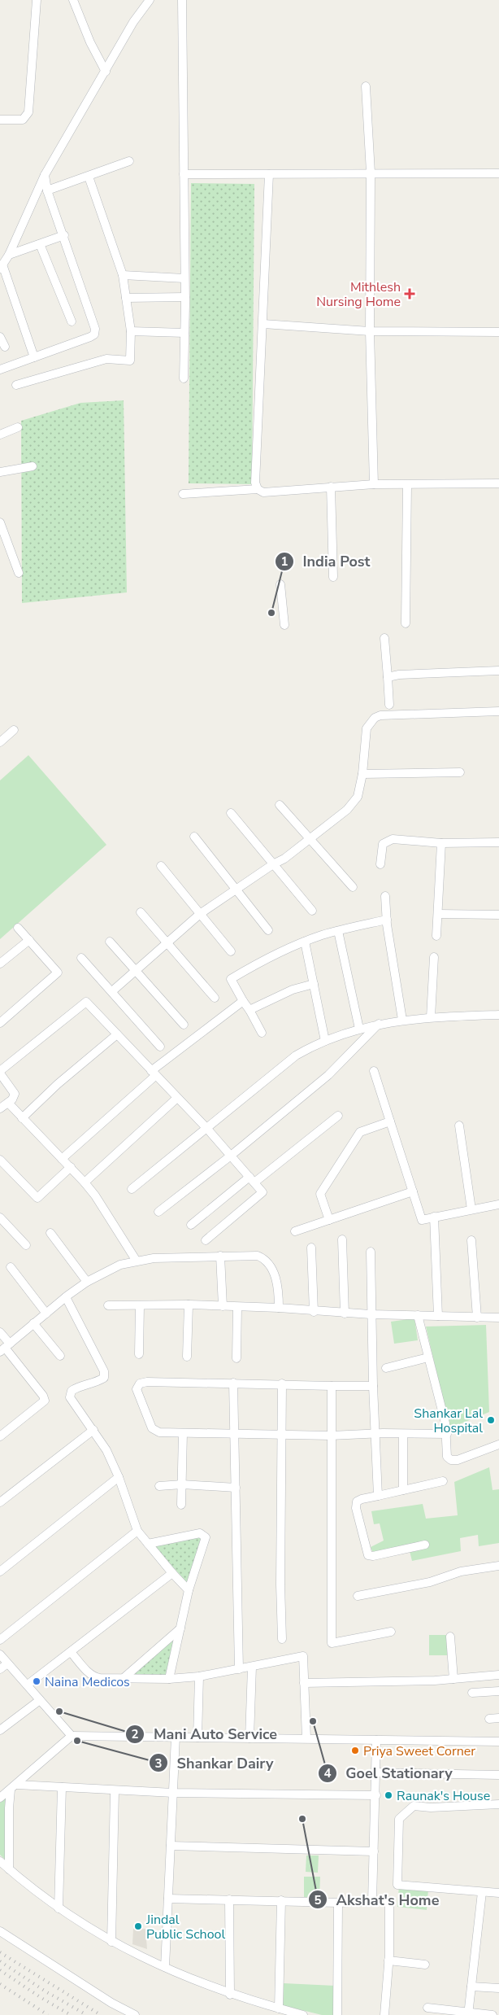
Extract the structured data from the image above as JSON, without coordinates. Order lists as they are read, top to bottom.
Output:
{
  "places": {
    "health": ["Mithlesh Nursing Home"],
    "other": [
      "India Post",
      "Shankar Lal Hospital",
      "Naina Medicos",
      "Mani Auto Service",
      "Goel Stationary",
      "Shankar Dairy",
      "Priya Sweet Corner",
      "Raunak's House",
      "Akshat's Home",
      "Jindal Public School"
    ]
  }
}
